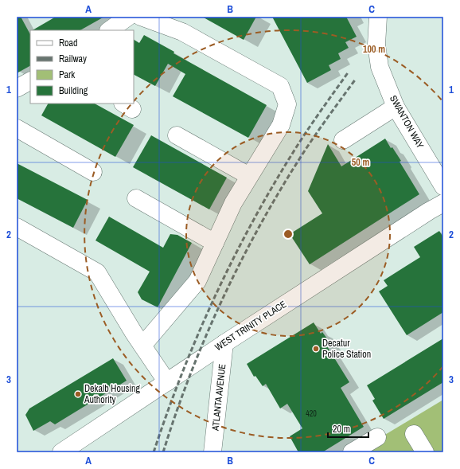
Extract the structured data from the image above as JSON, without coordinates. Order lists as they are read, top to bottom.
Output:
{
  "streets": {
    "street": ["SWANTON WAY", "WEST TRINITY PLACE", "ATLANTA AVENUE"]
  },
  "crossings": [
    ["WEST TRINITY PLACE", "ATLANTA AVENUE"]
  ],
  "places": ["Decatur Police Station", "Dekalb Housing Authority"],
  "house_numbers": ["420"],
  "legend": [
    "Road",
    "Railway",
    "Park",
    "Building"
  ],
  "scale_bar": "20 m",
  "grid": {
    "columns": ["A", "B", "C"],
    "rows": ["1", "2", "3"]
  },
  "rings": ["100 m", "50 m"]
}
